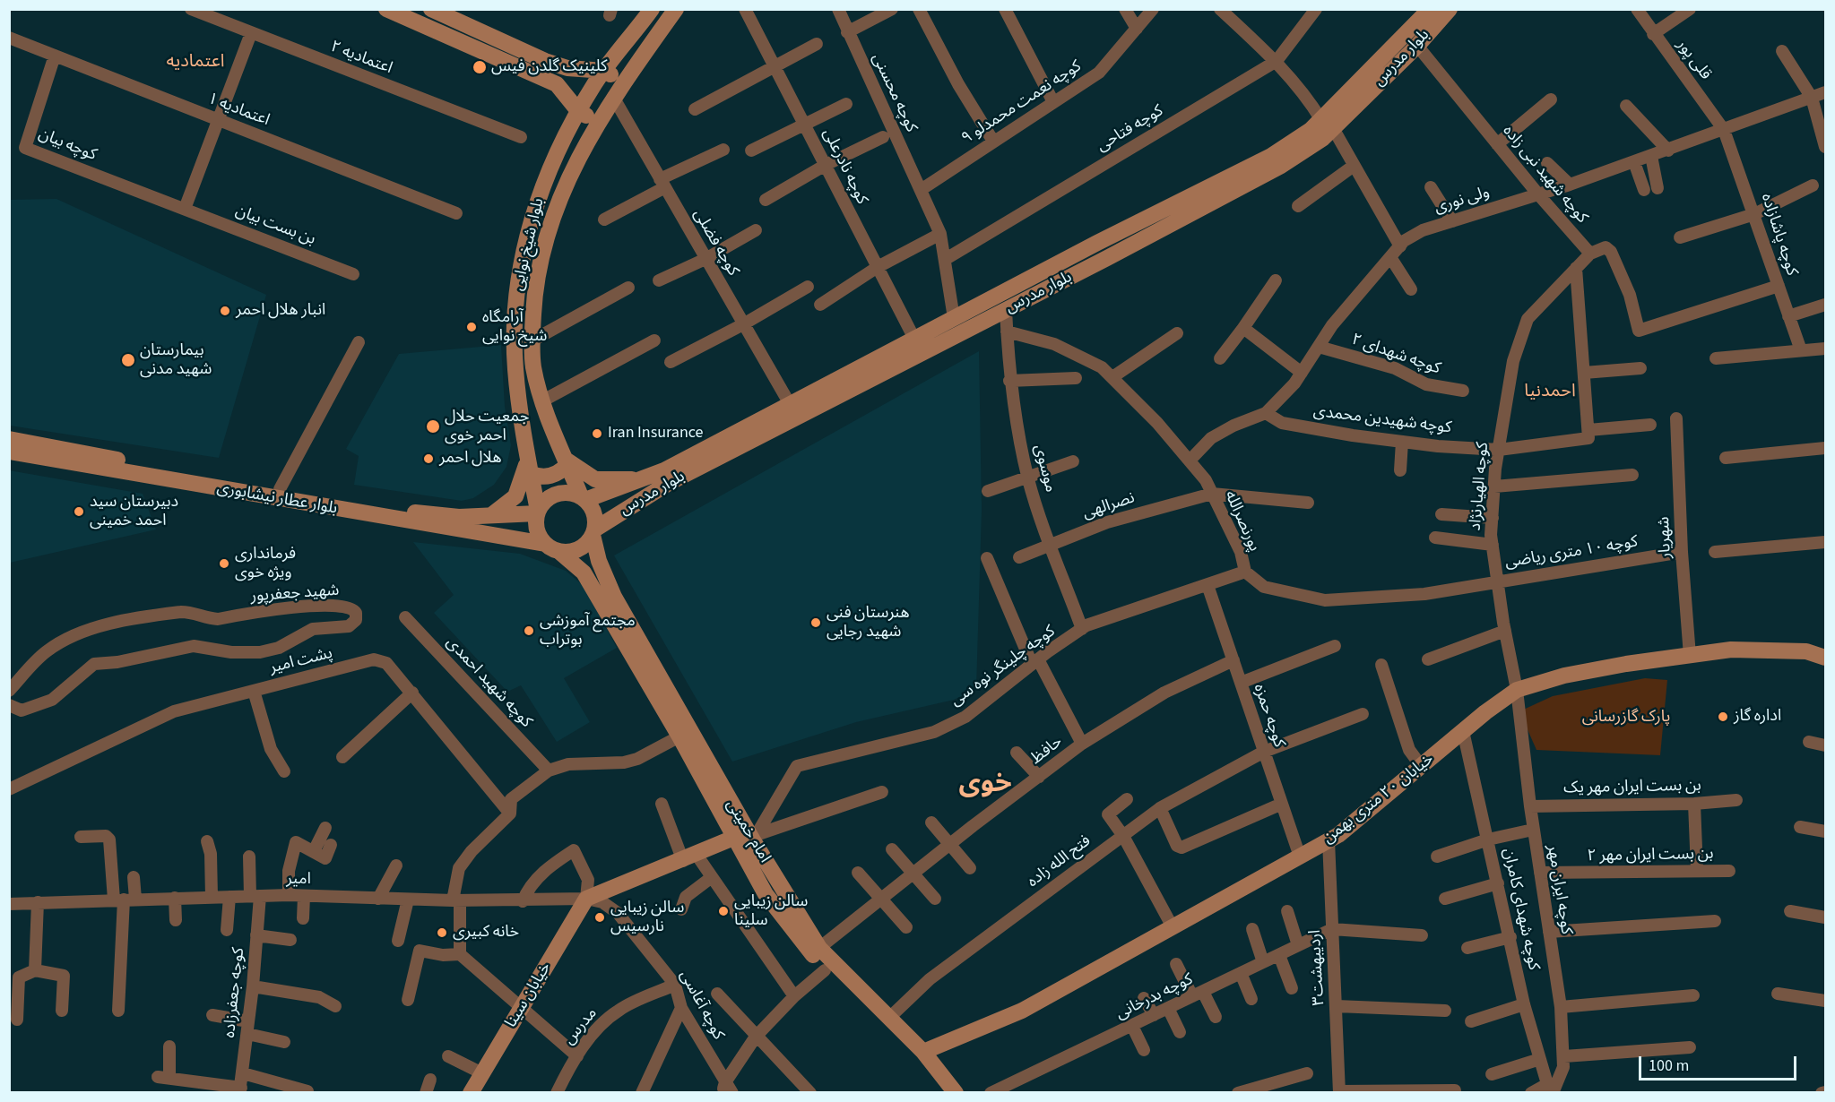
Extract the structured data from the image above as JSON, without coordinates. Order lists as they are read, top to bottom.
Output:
{
  "streets": {
    "main road": [
      "بلوار مدرس",
      "بلوار شیخ نوایی",
      "بلوار عطار نیشابوری",
      "خیابان ۲۰ متری بهمن",
      "امام خمینی",
      "خیابان سینا"
    ],
    "street": [
      "اعتمادیه ۲",
      "قلی پور",
      "کوچه محسنی",
      "کوچه نعمت محمدلو ۹",
      "اعتمادیه ۱",
      "کوچه فتاحی",
      "کوچه بیان",
      "کوچه نادرعلی",
      "کوچه شهید نبی زاده",
      "ولی نوری",
      "بن بست بیان",
      "کوچه پاشازاده",
      "کوچه فضلی",
      "کوچه شهدای ۲",
      "کوچه شهیدین محمدی",
      "موسوی",
      "کوچه الهیارنژاد",
      "نصرالهی",
      "پورنصرالله",
      "شهریار",
      "کوچه ۱۰ متری ریاضی",
      "شهید جعفرپور",
      "پشت امیر",
      "کوچه چلینگر نوه سی",
      "کوچه شهید احمدی",
      "کوچه حمزه",
      "حافظ",
      "بن بست ایران مهر یک",
      "۲ بن بست ایران مهر",
      "فتح الله زاده",
      "امیر",
      "کوچه ایران مهر",
      "کوچه شهدای کامران",
      "اردیبهشت۳",
      "کوچه جعفرزاده",
      "کوچه بدرخانی",
      "کوچه آغاسی",
      "مدرس"
    ]
  },
  "crossings": [
    ["بلوار مدرس", "کوچه محسنی"],
    ["بلوار مدرس", "کوچه نادرعلی"],
    ["بلوار مدرس", "کوچه شهید نبی زاده"],
    ["بلوار مدرس", "کوچه فضلی"],
    ["بلوار مدرس", "بلوار شیخ نوایی"],
    ["بلوار مدرس", "موسوی"],
    ["بلوار مدرس", "بلوار عطار نیشابوری"],
    ["بلوار مدرس", "امام خمینی"],
    ["قلی پور", "ولی نوری"],
    ["قلی پور", "کوچه پاشازاده"],
    ["کوچه محسنی", "کوچه نعمت محمدلو ۹"],
    ["کوچه محسنی", "کوچه فتاحی"],
    ["اعتمادیه ۱", "کوچه بیان"],
    ["کوچه بیان", "بن بست بیان"],
    ["کوچه شهید نبی زاده", "ولی نوری"],
    ["ولی نوری", "کوچه پاشازاده"],
    ["ولی نوری", "کوچه شهدای ۲"],
    ["ولی نوری", "کوچه شهیدین محمدی"],
    ["ولی نوری", "پورنصرالله"],
    ["کوچه فضلی", "بلوار شیخ نوایی"],
    ["بلوار شیخ نوایی", "بلوار عطار نیشابوری"],
    ["بلوار شیخ نوایی", "امام خمینی"],
    ["کوچه شهیدین محمدی", "کوچه الهیارنژاد"],
    ["موسوی", "نصرالهی"],
    ["موسوی", "پورنصرالله"],
    ["موسوی", "کوچه چلینگر نوه سی"],
    ["کوچه الهیارنژاد", "پورنصرالله"],
    ["کوچه الهیارنژاد", "کوچه ۱۰ متری ریاضی"],
    ["کوچه الهیارنژاد", "خیابان ۲۰ متری بهمن"],
    ["کوچه الهیارنژاد", "کوچه ایران مهر"],
    ["بلوار عطار نیشابوری", "امام خمینی"],
    ["نصرالهی", "پورنصرالله"],
    ["پورنصرالله", "کوچه ۱۰ متری ریاضی"],
    ["پورنصرالله", "کوچه چلینگر نوه سی"],
    ["شهریار", "کوچه ۱۰ متری ریاضی"],
    ["شهریار", "خیابان ۲۰ متری بهمن"],
    ["کوچه چلینگر نوه سی", "کوچه حمزه"],
    ["کوچه چلینگر نوه سی", "امام خمینی"],
    ["کوچه حمزه", "حافظ"],
    ["کوچه حمزه", "خیابان ۲۰ متری بهمن"],
    ["کوچه حمزه", "فتح الله زاده"],
    ["حافظ", "امام خمینی"],
    ["بن بست ایران مهر یک", "کوچه ایران مهر"],
    ["خیابان ۲۰ متری بهمن", "امام خمینی"],
    ["خیابان ۲۰ متری بهمن", "کوچه ایران مهر"],
    ["خیابان ۲۰ متری بهمن", "کوچه شهدای کامران"],
    ["خیابان ۲۰ متری بهمن", "اردیبهشت۳"],
    ["امام خمینی", "فتح الله زاده"],
    ["۲ بن بست ایران مهر", "کوچه ایران مهر"],
    ["امیر", "کوچه جعفرزاده"],
    ["امیر", "خیابان سینا"],
    ["امیر", "کوچه آغاسی"],
    ["کوچه ایران مهر", "کوچه شهدای کامران"],
    ["اردیبهشت۳", "کوچه بدرخانی"],
    ["خیابان سینا", "کوچه آغاسی"],
    ["کوچه آغاسی", "مدرس"]
  ],
  "districts": ["اعتمادیه", "احمدنیا", "خوی"],
  "parks": ["پارک گازرسانی"],
  "places": [
    "کلینیک گلدن فیس",
    "انبار هلال احمر",
    "آرامگاه شیخ نوایی",
    "بیمارستان شهید مدنی",
    "جمعیت حلال احمر خوی",
    "Iran Insurance",
    "هلال احمر",
    "دبیرستان سید احمد خمینی",
    "فرمانداری ویژه خوی",
    "هنرستان فنی شهید رجایی",
    "مجتمع آموزشی بوتراب",
    "اداره گاز",
    "سالن زیبایی سلینا",
    "سالن زیبایی نارسیس",
    "خانه کبیری"
  ],
  "scale_bar": "100 m"
}
